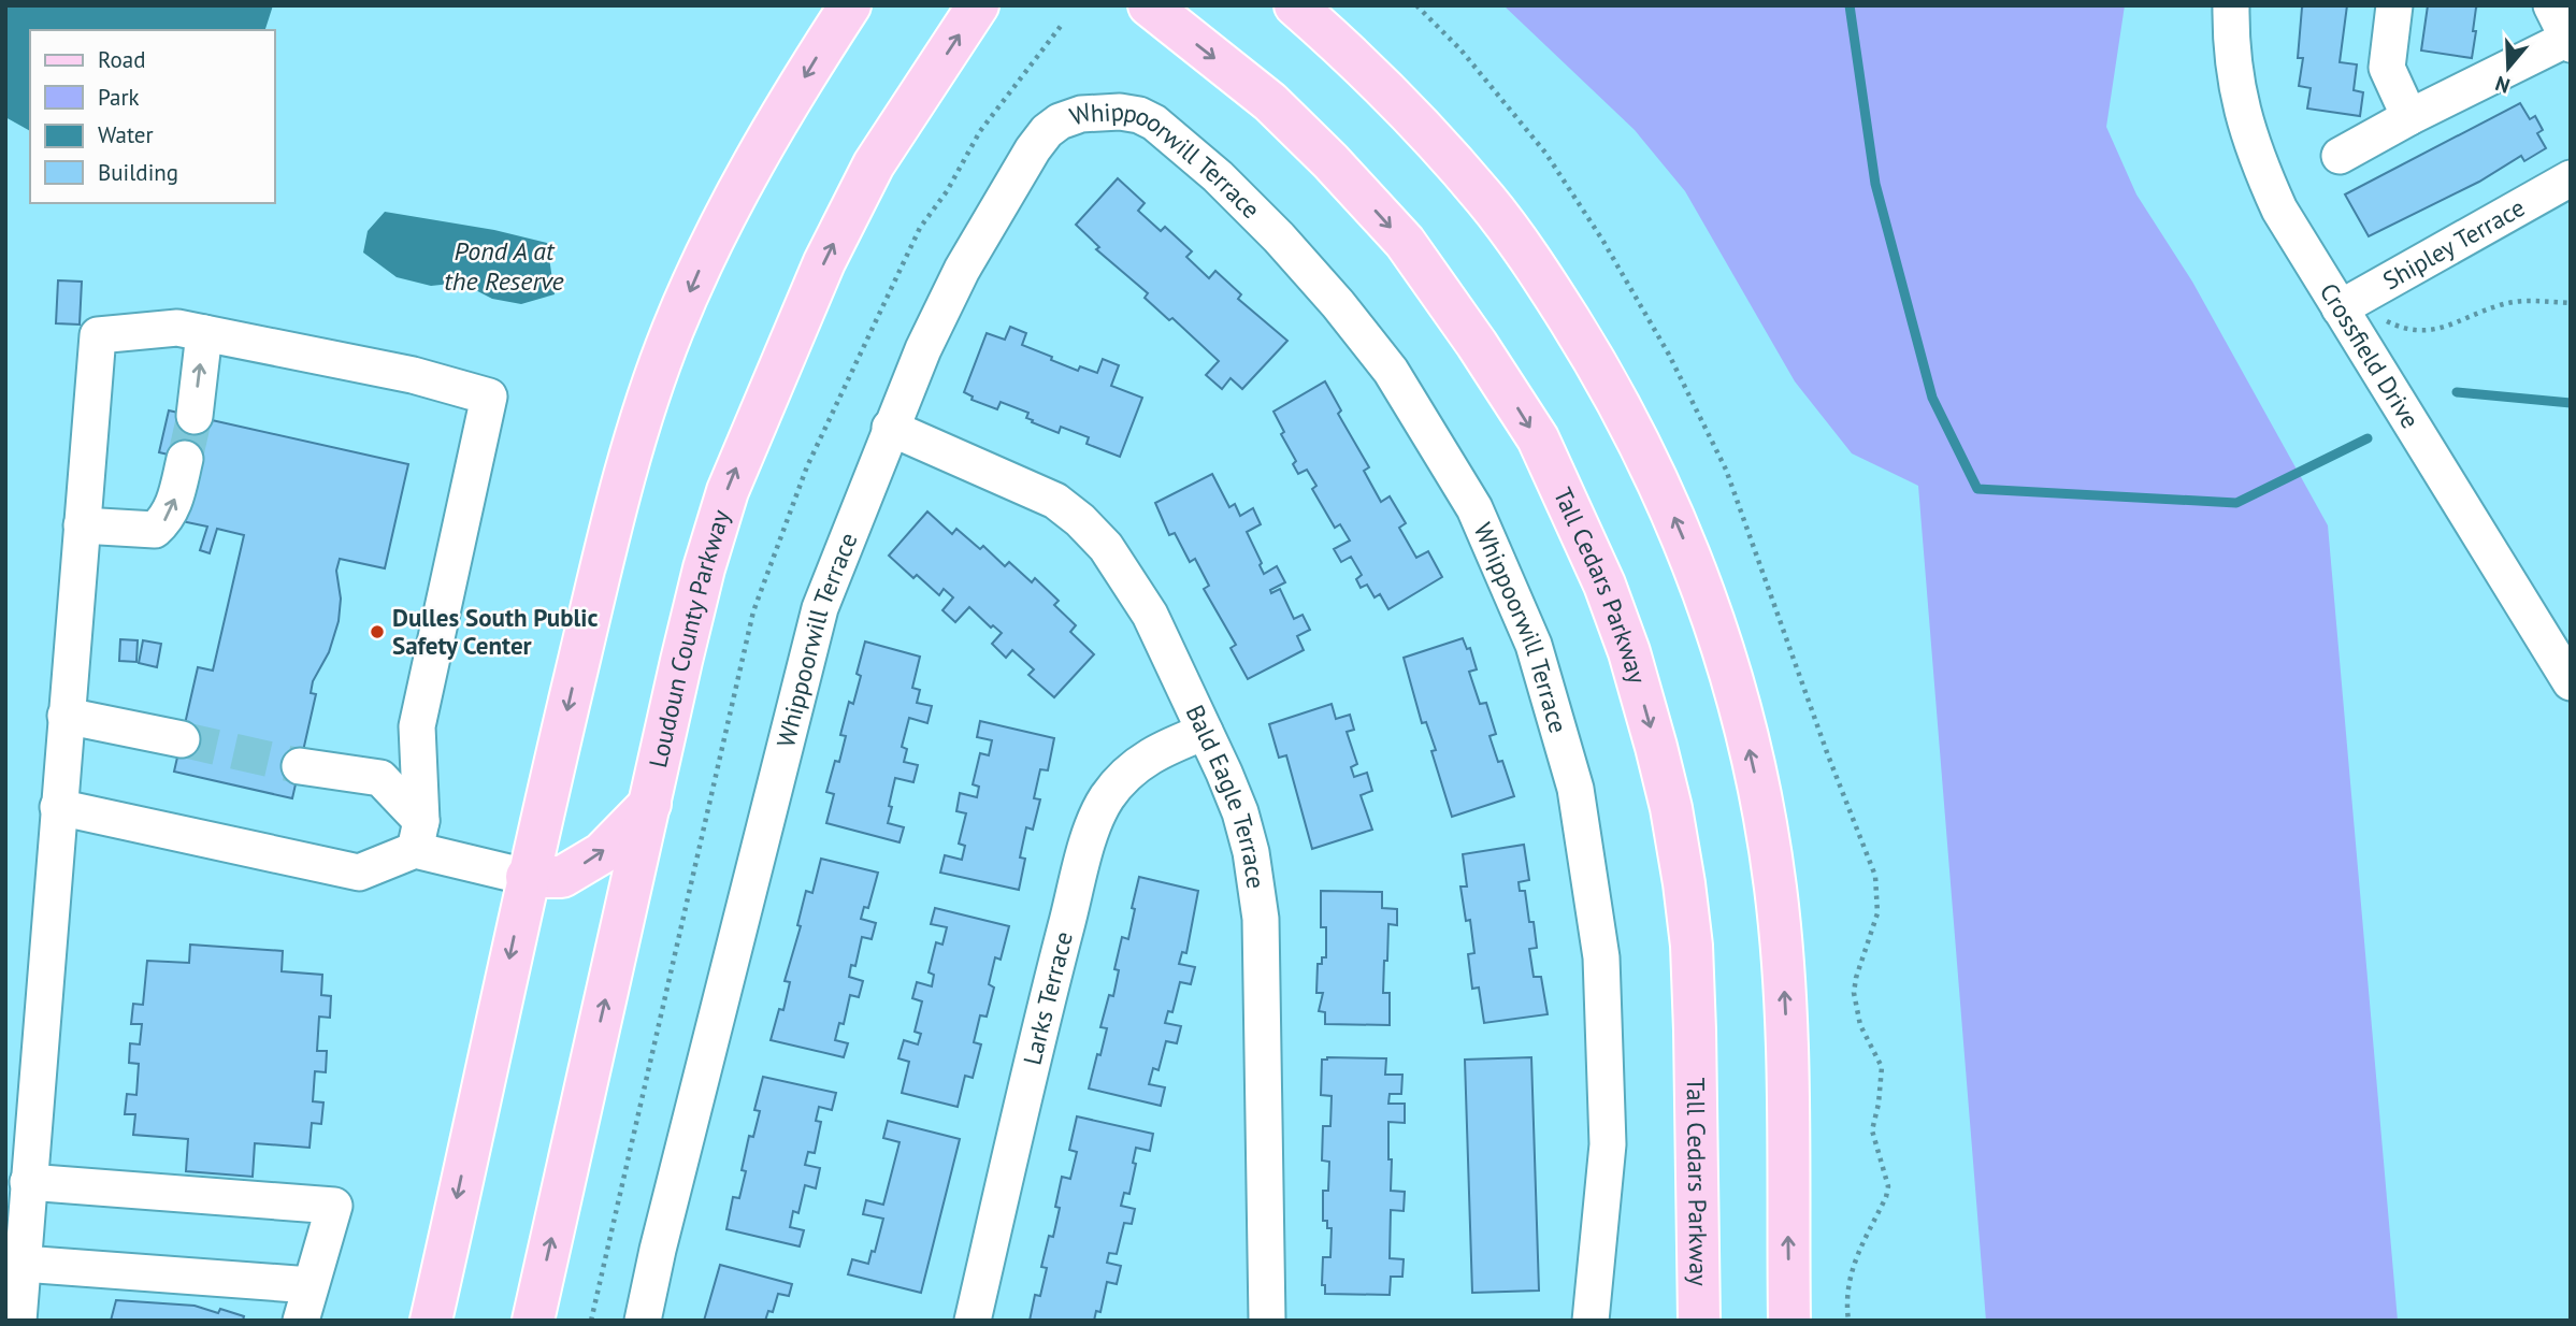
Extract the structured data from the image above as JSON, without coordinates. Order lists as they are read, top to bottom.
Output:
{
  "streets": {
    "main road": ["Tall Cedars Parkway", "Loudoun County Parkway"],
    "street": [
      "Whippoorwill Terrace",
      "Shipley Terrace",
      "Crossfield Drive",
      "Bald Eagle Terrace",
      "Larks Terrace"
    ]
  },
  "crossings": [
    ["Whippoorwill Terrace", "Bald Eagle Terrace"],
    ["Shipley Terrace", "Crossfield Drive"],
    ["Bald Eagle Terrace", "Larks Terrace"]
  ],
  "water": ["Pond A at the Reserve"],
  "places": ["Dulles South Public Safety Center"],
  "legend": [
    "Road",
    "Park",
    "Water",
    "Building"
  ],
  "north": "bottom"
}
